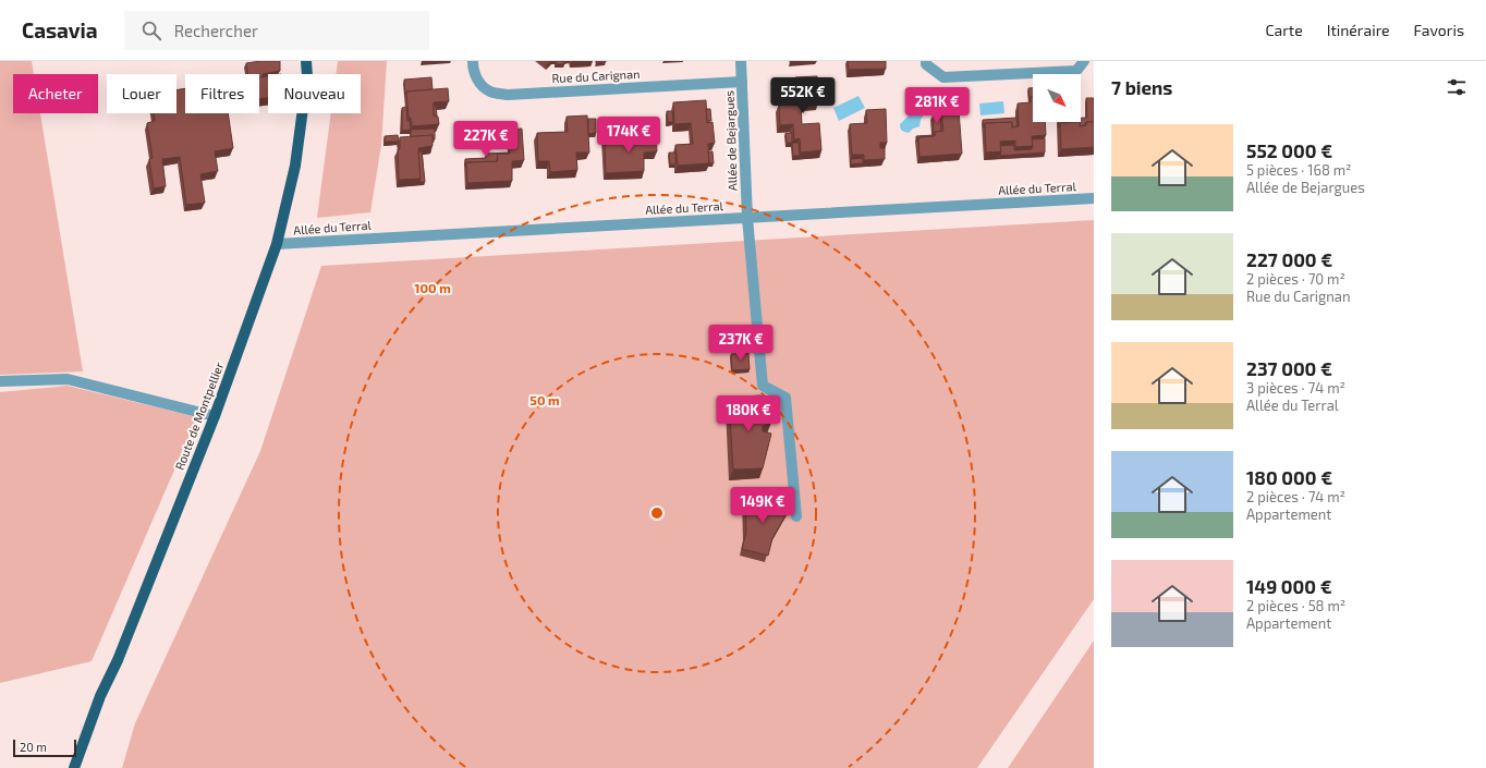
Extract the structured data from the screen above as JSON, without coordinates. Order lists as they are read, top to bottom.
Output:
{
  "streets": {
    "main road": ["Route de Montpellier"],
    "street": ["Rue du Carignan", "Allée de Bejargues", "Allée du Terral"]
  },
  "crossings": [
    ["Rue du Carignan", "Allée de Bejargues"],
    ["Allée de Bejargues", "Allée du Terral"],
    ["Allée du Terral", "Route de Montpellier"]
  ],
  "scale_bar": "20 m",
  "north": "bottom right",
  "page": {
    "header": "Casavia",
    "search": "Rechercher",
    "nav": ["Carte", "Itinéraire", "Favoris"],
    "heading": "7 biens",
    "chip": [
      "Acheter",
      "Louer",
      "Filtres",
      "Nouveau"
    ],
    "price": [
      "552K €",
      "281K €",
      "174K €",
      "227K €",
      "237K €",
      "180K €",
      "149K €"
    ],
    "list": [
      {
        "name": "552 000 €",
        "note": "5 pièces · 168 m² · Allée de Bejargues"
      },
      {
        "name": "227 000 €",
        "note": "2 pièces · 70 m² · Rue du Carignan"
      },
      {
        "name": "237 000 €",
        "note": "3 pièces · 74 m² · Allée du Terral"
      },
      {
        "name": "180 000 €",
        "note": "2 pièces · 74 m² · Appartement"
      },
      {
        "name": "149 000 €",
        "note": "2 pièces · 58 m² · Appartement"
      }
    ],
    "scale": "20 m"
  },
  "rings": ["100 m", "50 m"]
}
